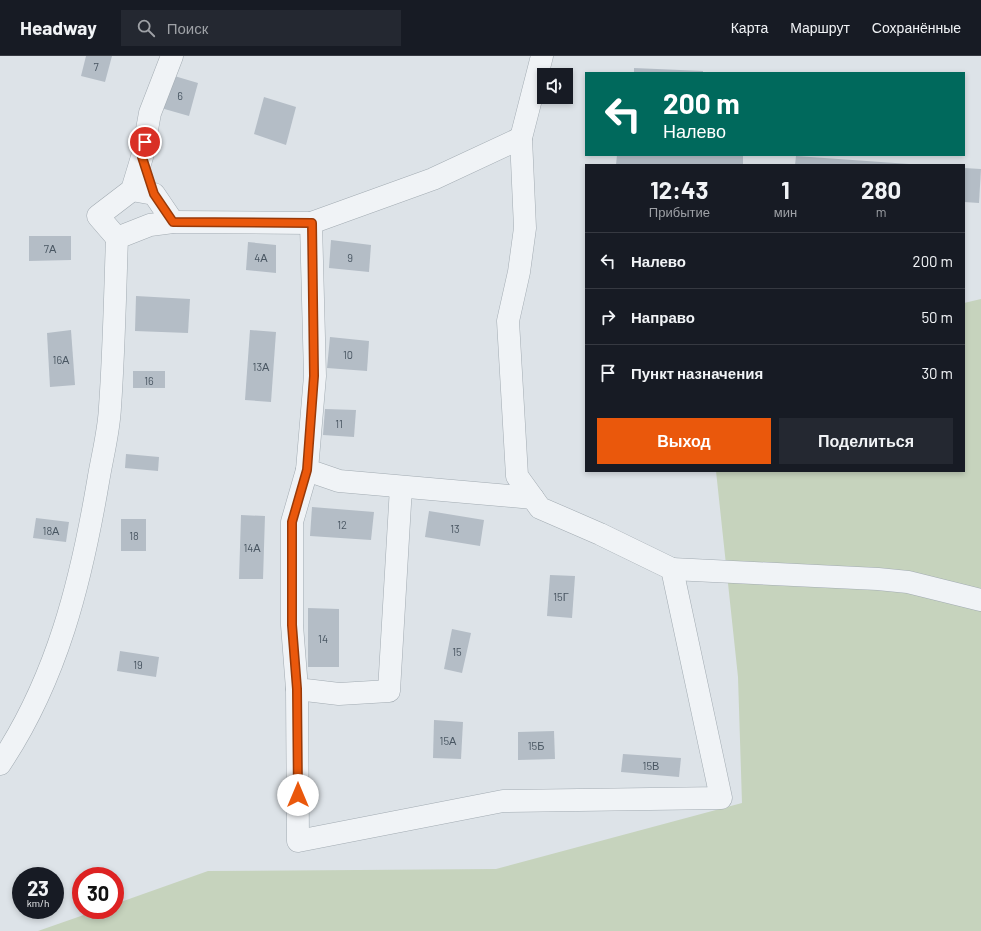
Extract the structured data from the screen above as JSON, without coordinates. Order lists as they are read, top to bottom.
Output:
{
  "house_numbers": [
    "7",
    "6",
    "7А",
    "4А",
    "9",
    "10",
    "16А",
    "13А",
    "16",
    "11",
    "12",
    "13",
    "18А",
    "18",
    "14А",
    "15Г",
    "14",
    "15",
    "19",
    "15А",
    "15Б",
    "15В"
  ],
  "page": {
    "header": "Headway",
    "search": "Поиск",
    "nav": ["Карта", "Маршрут", "Сохранённые"],
    "turn": ["200 m", "Налево"],
    "eta": [
      "12:43",
      "Прибытие",
      "1",
      "мин",
      "280",
      "m"
    ],
    "list": [
      {
        "name": "Налево",
        "value": "200 m"
      },
      {
        "name": "Направо",
        "value": "50 m"
      },
      {
        "name": "Пункт назначения",
        "value": "30 m"
      }
    ],
    "buttons": ["Выход", "Поделиться"],
    "speed": "23 km/h",
    "limit": "30"
  }
}
